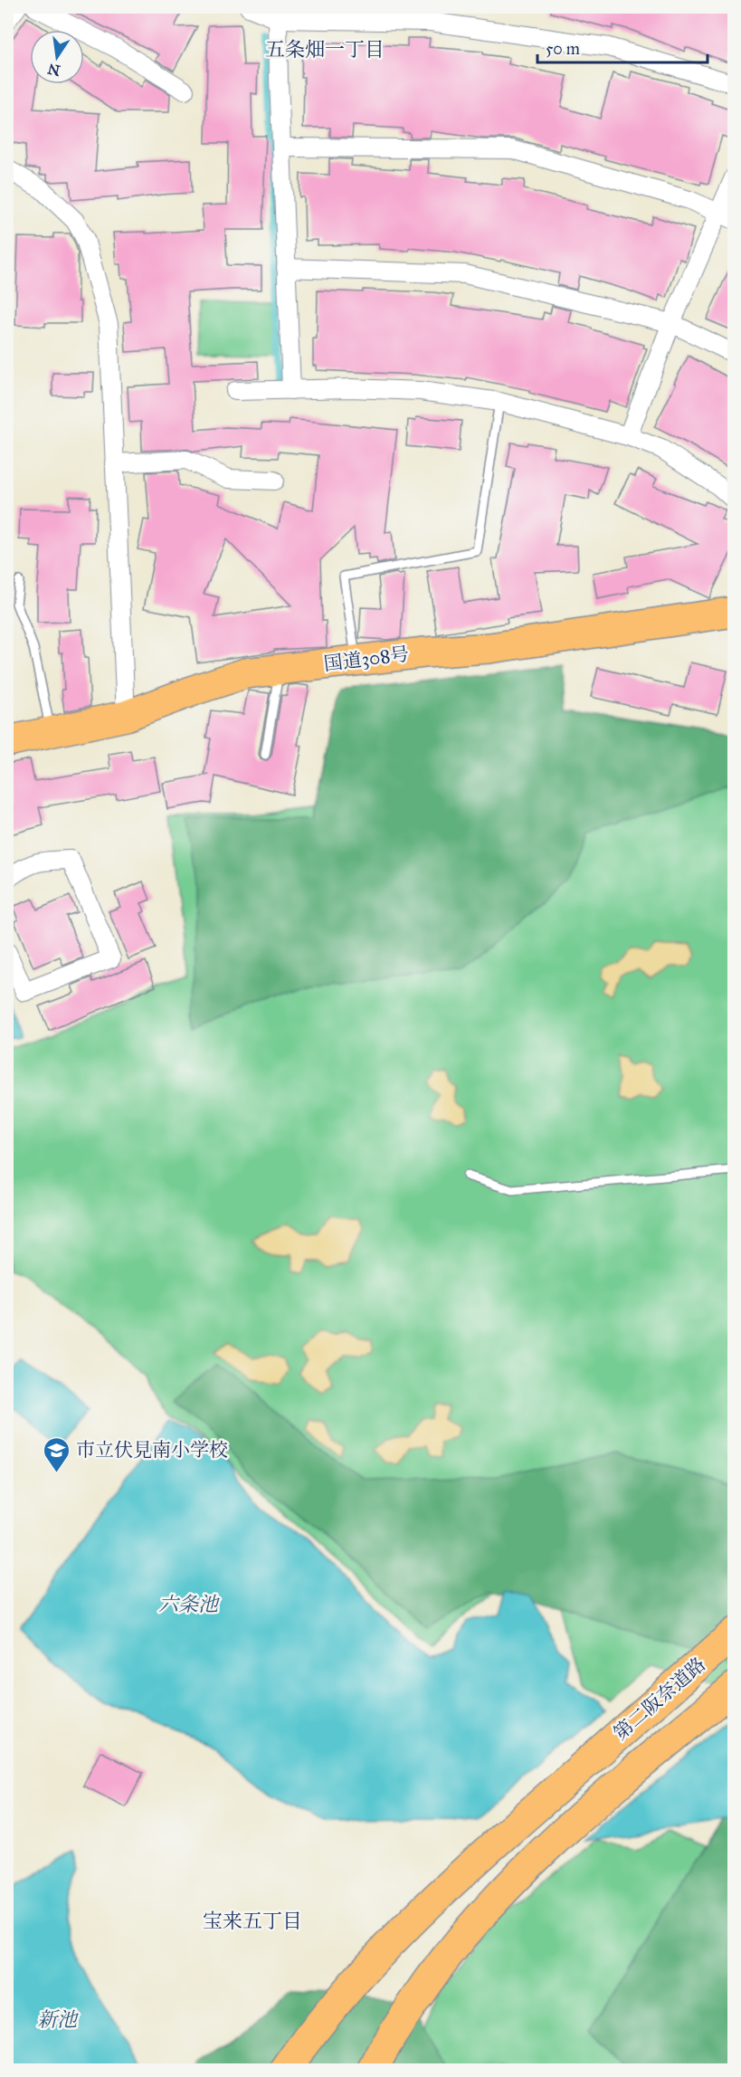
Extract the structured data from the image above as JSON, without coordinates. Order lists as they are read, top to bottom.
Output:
{
  "streets": {
    "highway": ["国道308号", "第二阪奈道路"]
  },
  "districts": ["五条畑一丁目", "宝来五丁目"],
  "water": ["六条池", "新池"],
  "places": {
    "school or university": ["市立伏見南小学校"]
  },
  "scale_bar": "50 m",
  "north": "bottom"
}
